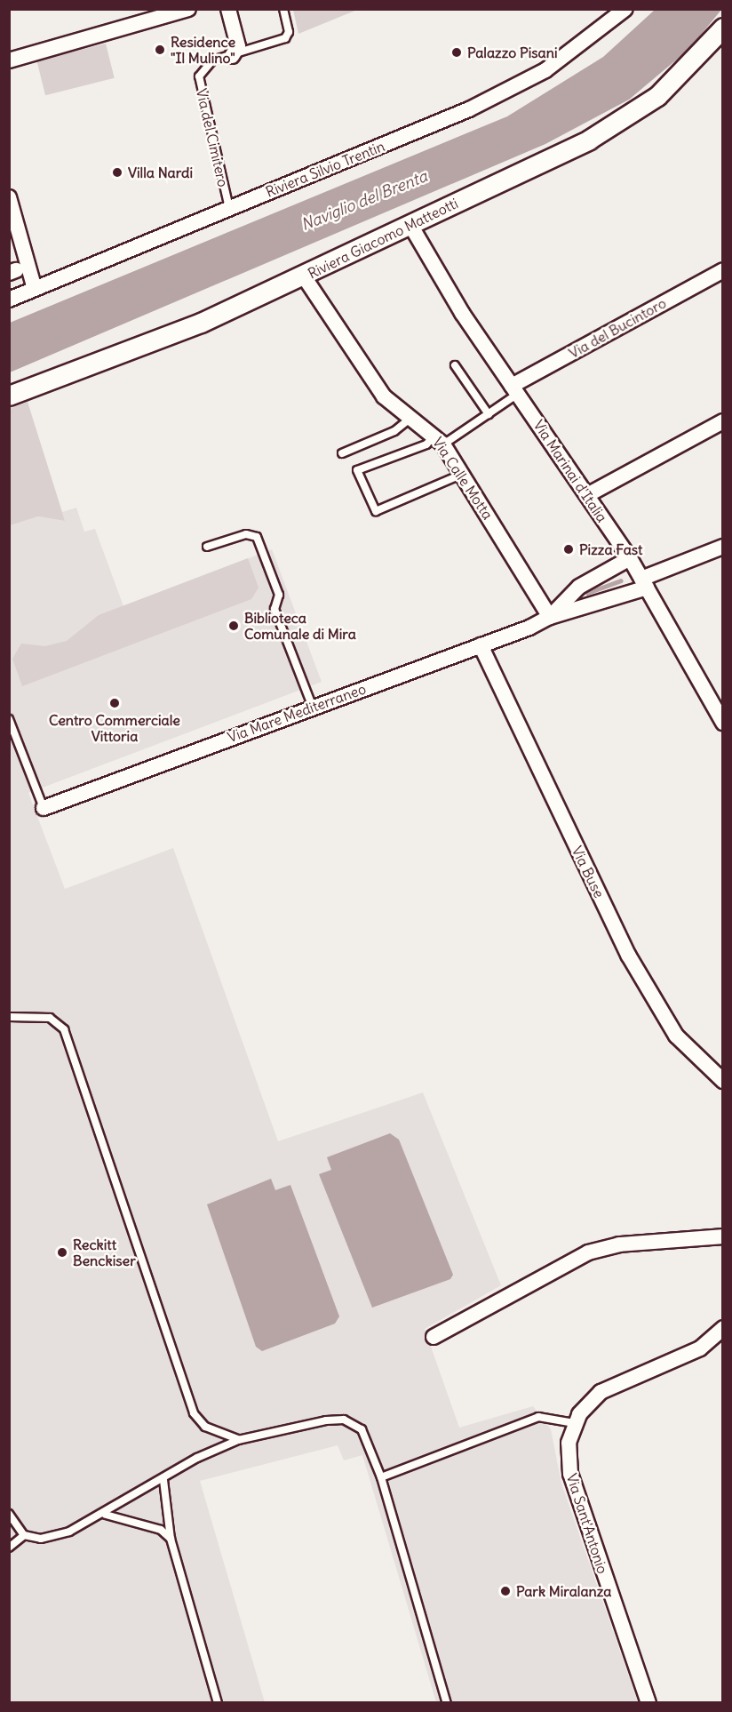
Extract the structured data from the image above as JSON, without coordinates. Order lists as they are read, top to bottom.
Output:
{
  "streets": {
    "street": [
      "Riviera Silvio Trentin",
      "Riviera Giacomo Matteotti",
      "Via del Bucintoro",
      "Via Marinai d'Italia",
      "Via Calle Motta",
      "Via Mare Mediterraneo",
      "Via Buse",
      "Via Sant'Antonio"
    ],
    "lane": ["Via del Cimitero"]
  },
  "crossings": [
    ["Via del Cimitero", "Riviera Silvio Trentin"],
    ["Riviera Giacomo Matteotti", "Via Marinai d'Italia"],
    ["Riviera Giacomo Matteotti", "Via Calle Motta"],
    ["Via del Bucintoro", "Via Marinai d'Italia"],
    ["Via Marinai d'Italia", "Via Mare Mediterraneo"],
    ["Via Calle Motta", "Via Mare Mediterraneo"],
    ["Via Mare Mediterraneo", "Via Buse"]
  ],
  "water": ["Naviglio del Brenta"],
  "places": [
    "Residence \"Il Mulino\"",
    "Palazzo Pisani",
    "Villa Nardi",
    "Pizza Fast",
    "Biblioteca Comunale di Mira",
    "Centro Commerciale Vittoria",
    "Reckitt Benckiser",
    "Park Miralanza"
  ]
}
